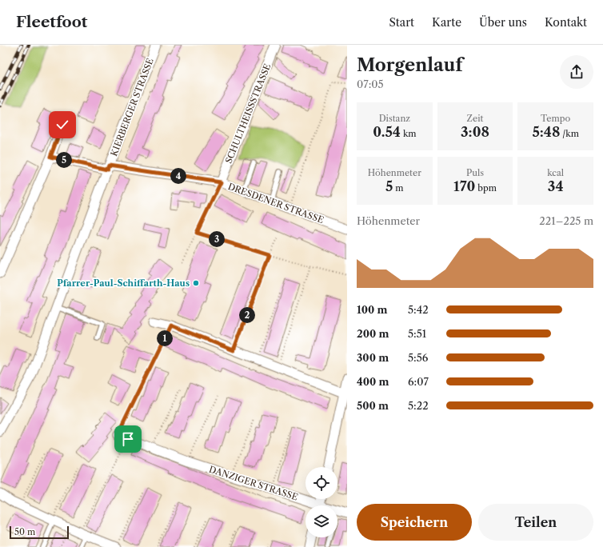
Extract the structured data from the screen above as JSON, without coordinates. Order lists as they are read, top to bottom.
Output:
{
  "streets": {
    "street": [
      "KIERBERGER STRASSE",
      "SCHULTHEISSSTRASSE",
      "DRESDENER STRASSE",
      "DANZIGER STRASSE"
    ]
  },
  "crossings": [
    ["KIERBERGER STRASSE", "DRESDENER STRASSE"],
    ["SCHULTHEISSSTRASSE", "DRESDENER STRASSE"]
  ],
  "places": ["Pfarrer-Paul-Schiffarth-Haus"],
  "scale_bar": "50 m",
  "page": {
    "header": "Fleetfoot",
    "nav": [
      "Start",
      "Karte",
      "Über uns",
      "Kontakt"
    ],
    "heading": ["Morgenlauf", "07:05"],
    "stats": [
      ["Distanz", "0.54 km"],
      ["Zeit", "3:08"],
      ["Tempo", "5:48 /km"],
      ["Höhenmeter", "5 m"],
      ["Puls", "170 bpm"],
      ["kcal", "34"]
    ],
    "pins": [
      "5",
      "4",
      "3",
      "2",
      "1"
    ],
    "chart": ["Höhenmeter", "221–225 m"],
    "list": [
      {
        "name": "100 m",
        "note": "5:42"
      },
      {
        "name": "200 m",
        "note": "5:51"
      },
      {
        "name": "300 m",
        "note": "5:56"
      },
      {
        "name": "400 m",
        "note": "6:07"
      },
      {
        "name": "500 m",
        "note": "5:22"
      }
    ],
    "buttons": ["Speichern", "Teilen"],
    "scale": "50 m"
  }
}
